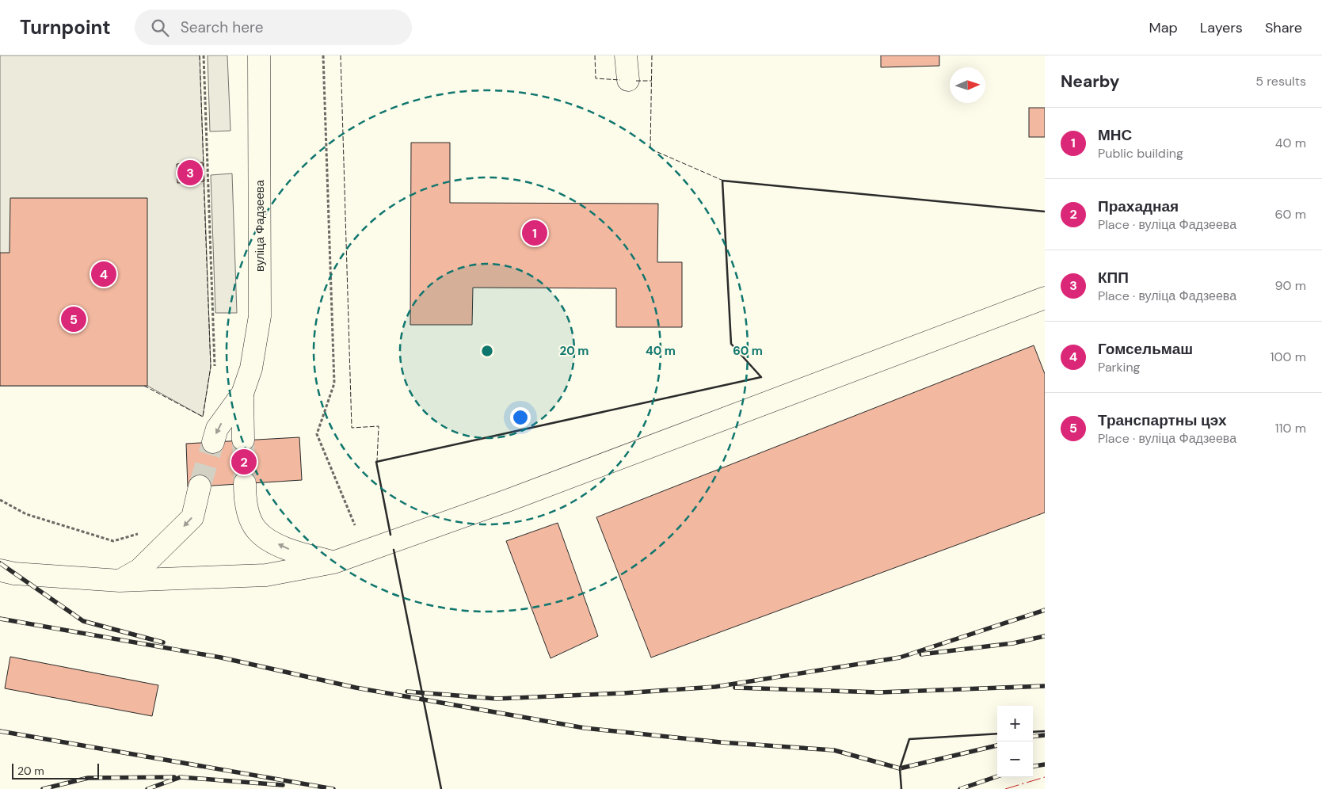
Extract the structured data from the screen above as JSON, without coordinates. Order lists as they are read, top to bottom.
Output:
{
  "streets": {
    "street": ["вуліца Фадзеева"]
  },
  "scale_bar": "20 m",
  "north": "right",
  "page": {
    "header": "Turnpoint",
    "search": "Search here",
    "nav": ["Map", "Layers", "Share"],
    "heading": ["Nearby", "5 results"],
    "list": [
      {
        "mark": "1",
        "name": "МНС",
        "note": "Public building",
        "value": "40 m"
      },
      {
        "mark": "2",
        "name": "Прахадная",
        "note": "Place · вуліца Фадзеева",
        "value": "60 m"
      },
      {
        "mark": "3",
        "name": "КПП",
        "note": "Place · вуліца Фадзеева",
        "value": "90 m"
      },
      {
        "mark": "4",
        "name": "Гомсельмаш",
        "note": "Parking",
        "value": "100 m"
      },
      {
        "mark": "5",
        "name": "Транспартны цэх",
        "note": "Place · вуліца Фадзеева",
        "value": "110 m"
      }
    ],
    "pins": [
      "3",
      "1",
      "4",
      "5",
      "2"
    ],
    "map_buttons": ["+", "−"],
    "scale": "20 m"
  },
  "rings": ["20 m", "40 m", "60 m"]
}
